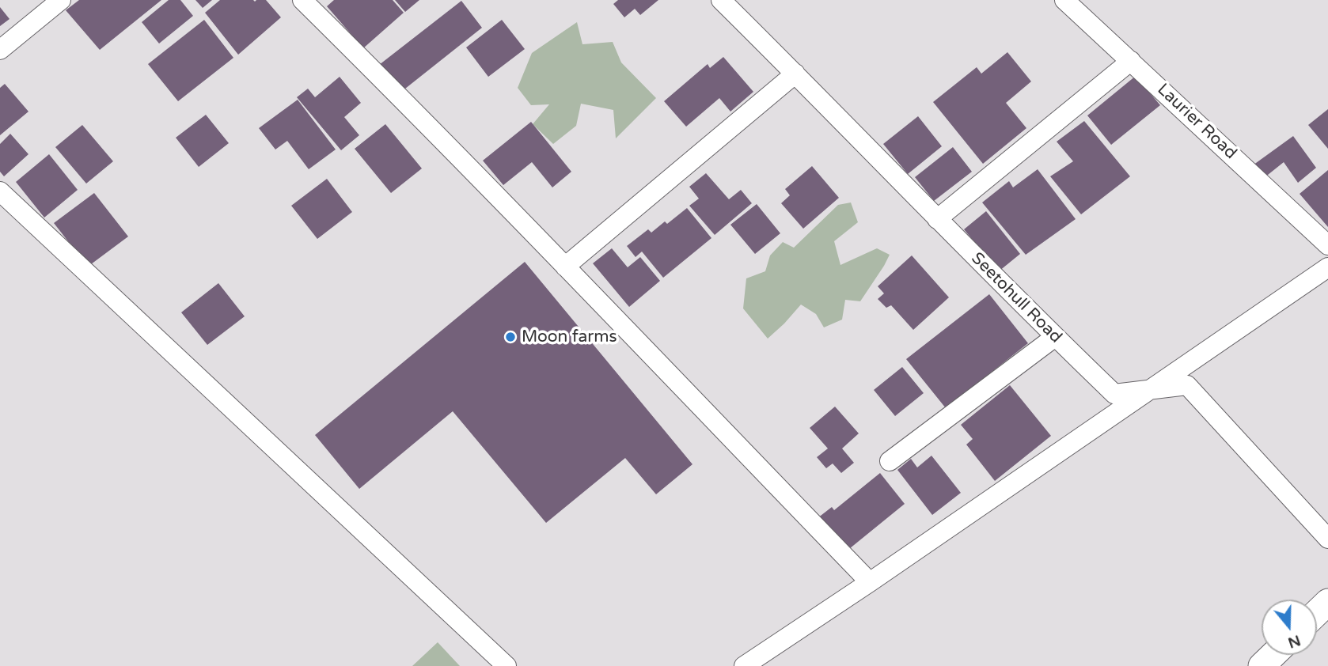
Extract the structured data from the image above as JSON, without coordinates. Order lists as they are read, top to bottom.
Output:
{
  "streets": {
    "street": ["Laurier Road", "Seetohull Road"]
  },
  "places": ["Moon farms"],
  "north": "bottom"
}
